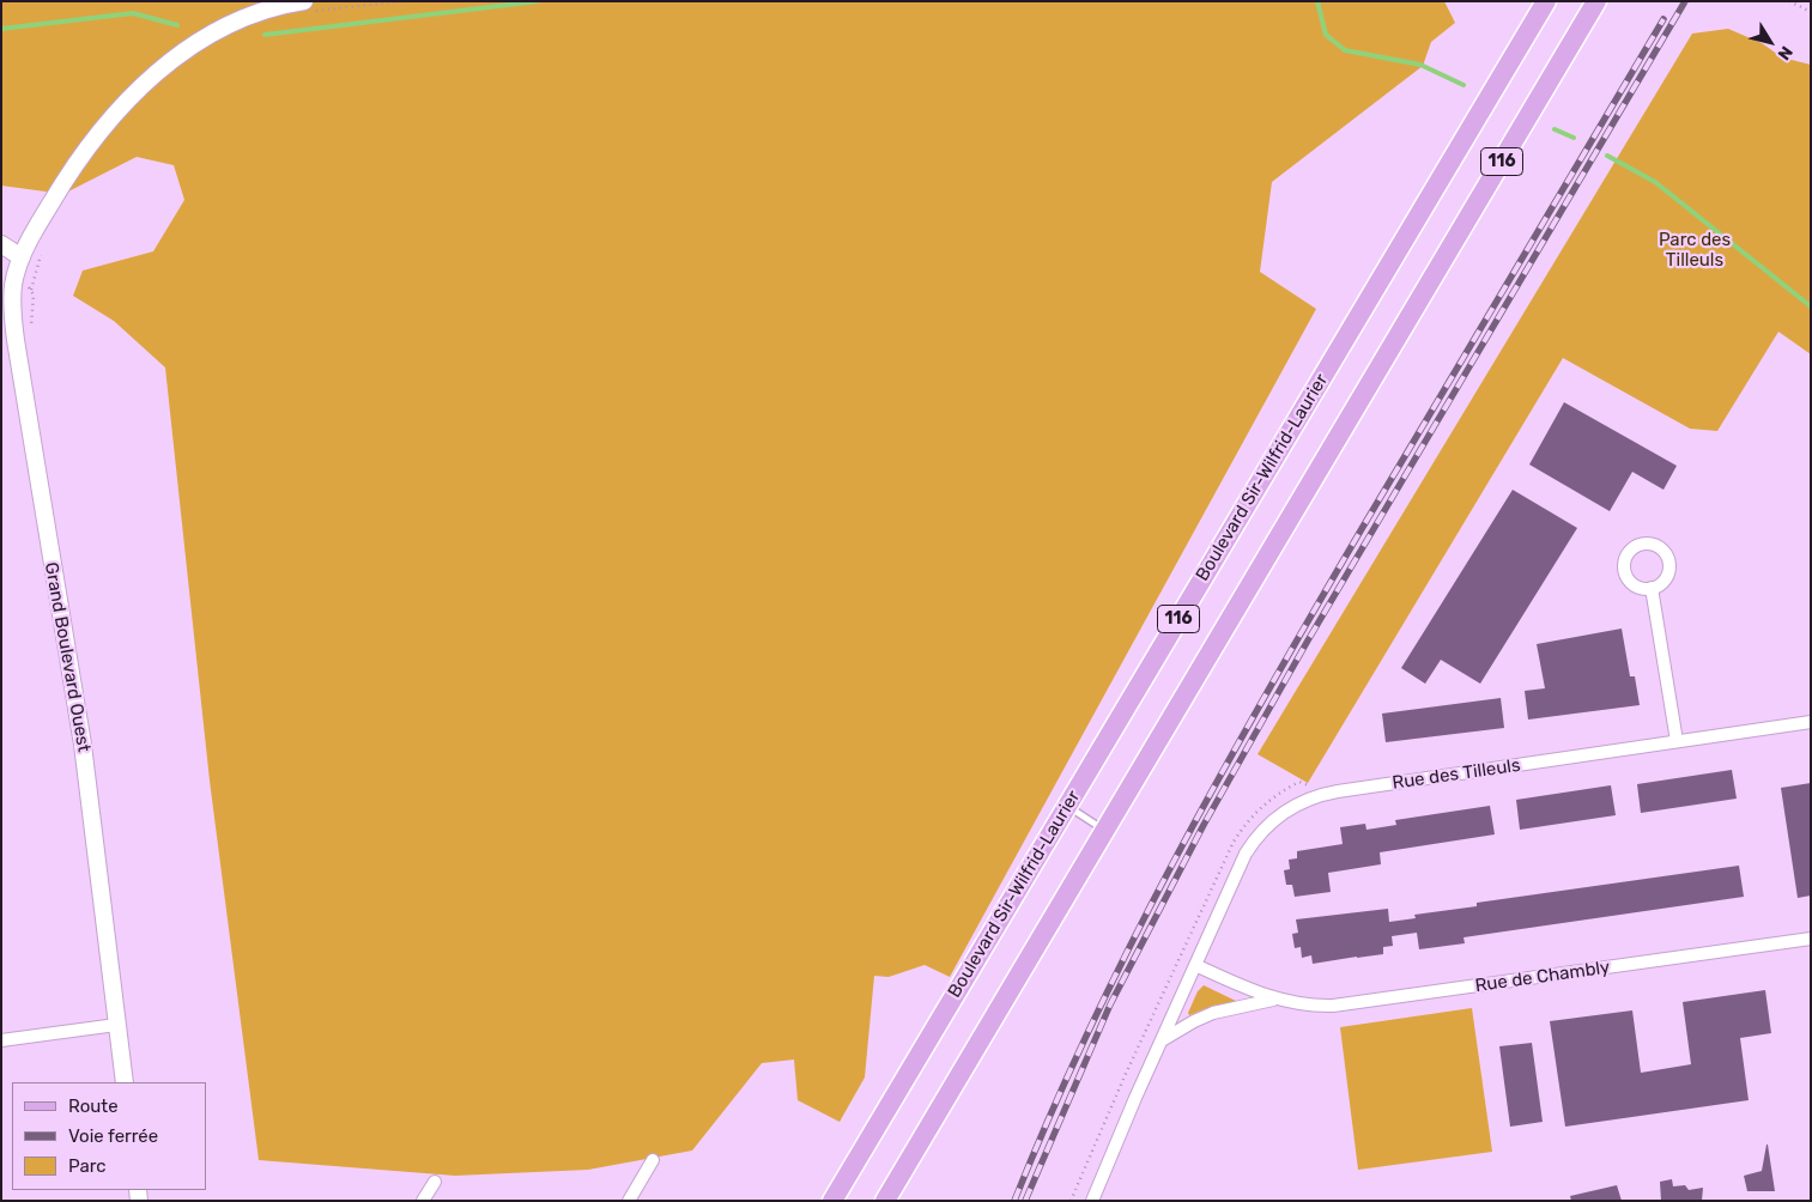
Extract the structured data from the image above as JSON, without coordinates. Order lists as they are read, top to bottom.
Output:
{
  "streets": {
    "main road": ["116", "Boulevard Sir-Wilfrid-Laurier"],
    "street": ["Grand Boulevard Ouest", "Rue des Tilleuls", "Rue de Chambly"]
  },
  "crossings": [
    ["Rue des Tilleuls", "Rue de Chambly"]
  ],
  "parks": ["Parc des Tilleuls"],
  "legend": ["Route", "Voie ferrée", "Parc"],
  "north": "bottom right"
}
